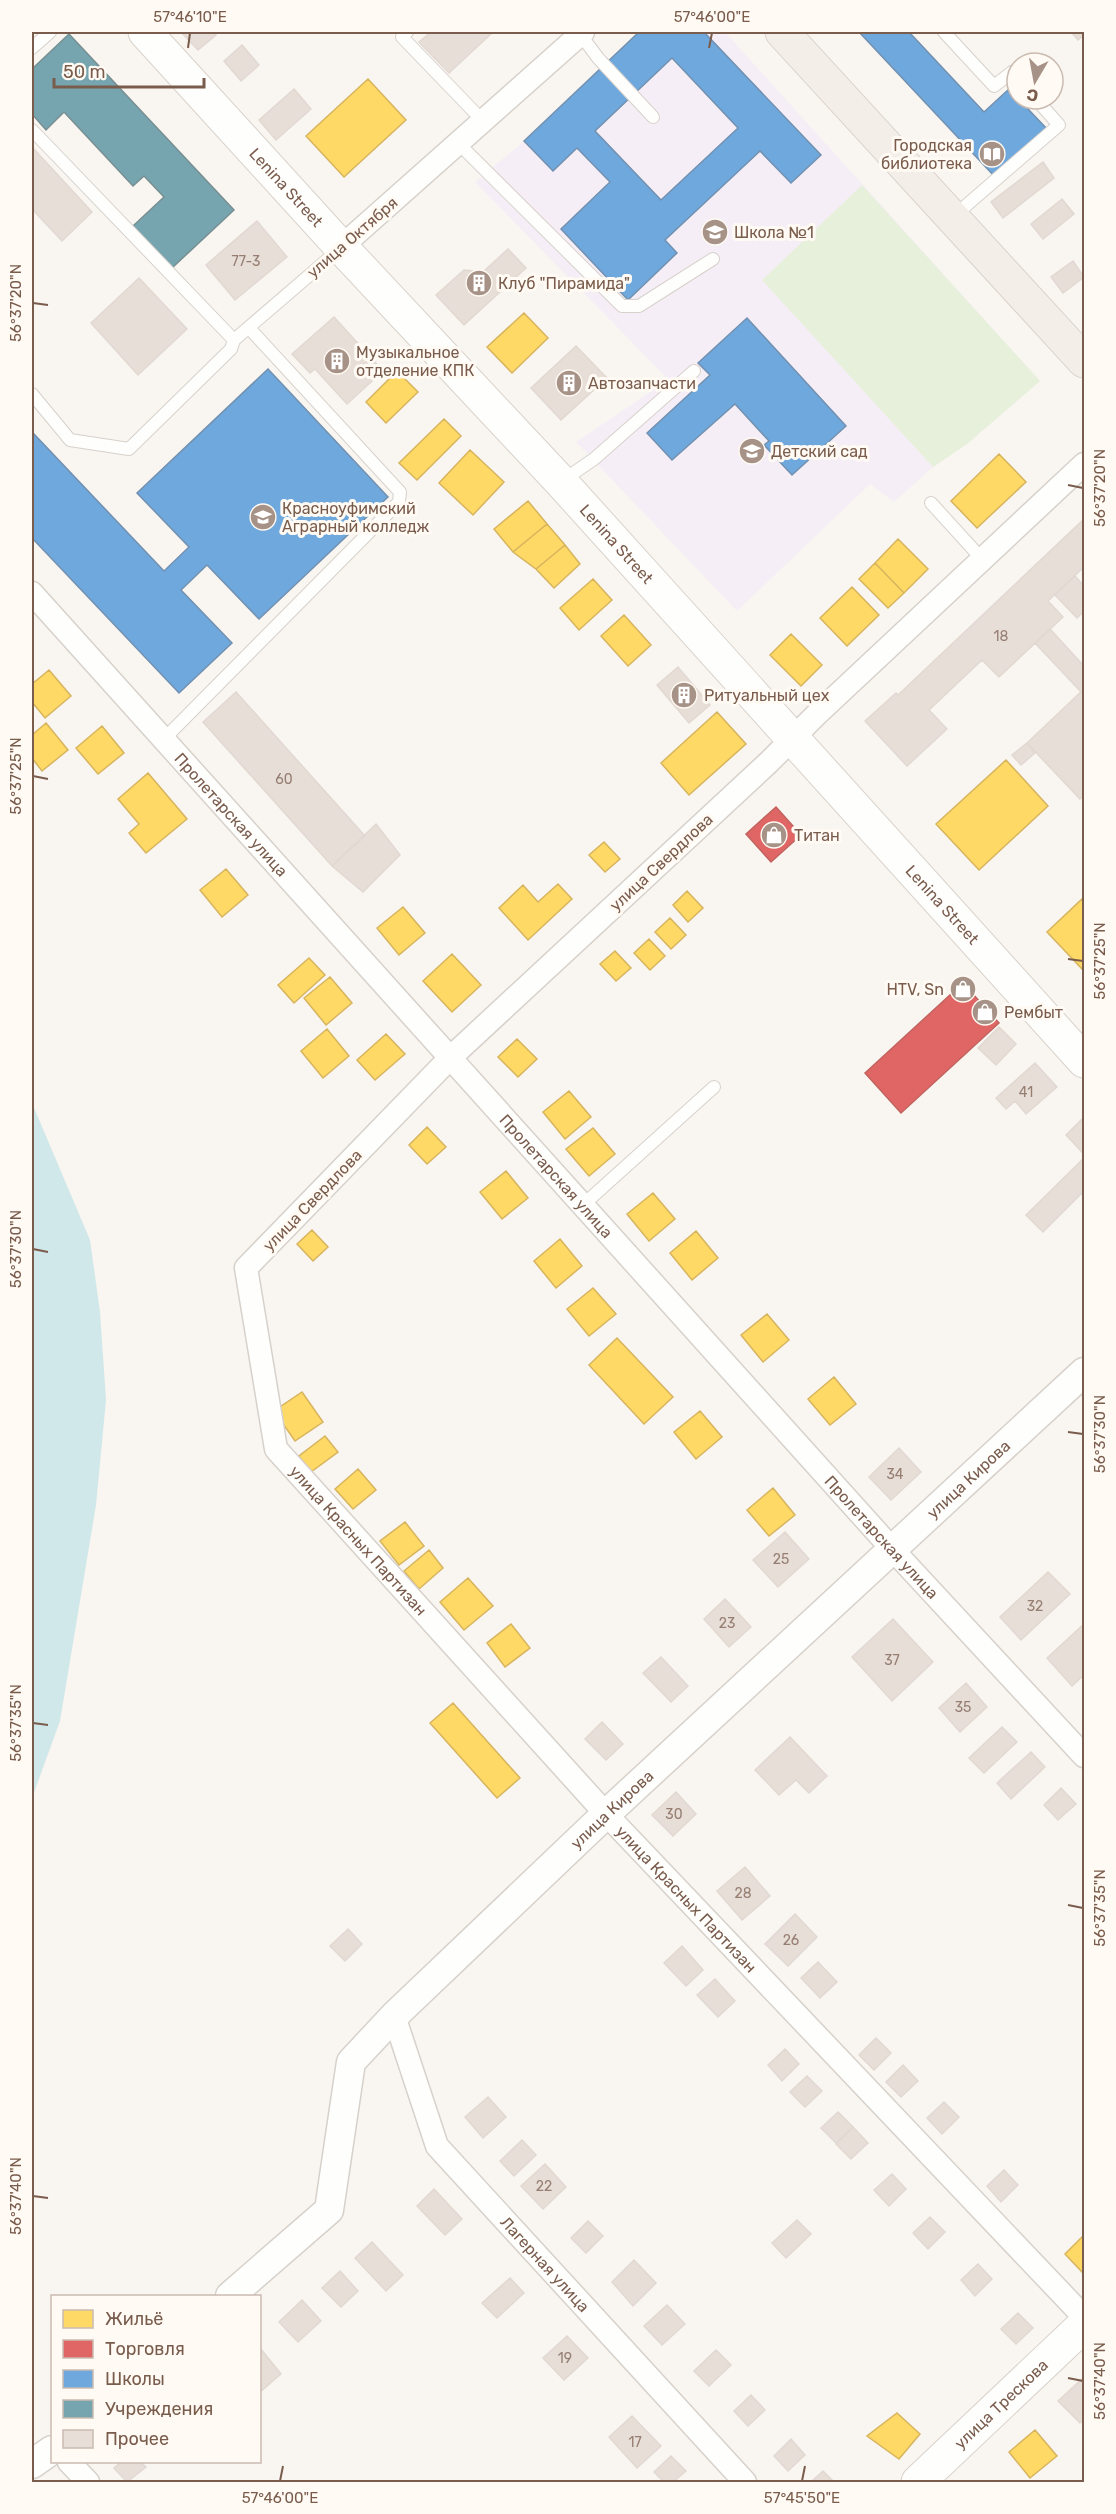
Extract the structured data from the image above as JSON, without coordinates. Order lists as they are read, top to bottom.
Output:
{
  "streets": {
    "main road": ["Lenina Street", "улица Трескова"],
    "street": [
      "улица Октября",
      "Пролетарская улица",
      "улица Свердлова",
      "улица Кирова",
      "улица Красных Партизан",
      "Лагерная улица"
    ]
  },
  "crossings": [
    ["Lenina Street", "улица Октября"],
    ["Lenina Street", "улица Свердлова"],
    ["Пролетарская улица", "улица Свердлова"],
    ["Пролетарская улица", "улица Кирова"],
    ["улица Свердлова", "улица Красных Партизан"],
    ["улица Кирова", "улица Красных Партизан"],
    ["улица Кирова", "Лагерная улица"]
  ],
  "places": {
    "library": ["Городская библиотека"],
    "school or university": ["Школа №1", "Детский сад", "Красноуфимский Аграрный колледж"],
    "building": [
      "Клуб \"Пирамида\"",
      "Музыкальное отделение КПК",
      "Автозапчасти",
      "Ритуальный цех"
    ],
    "shop": ["Титан", "HTV, Sn", "Рембыт"]
  },
  "house_numbers": [
    "77-3",
    "18",
    "60",
    "41",
    "34",
    "25",
    "32",
    "23",
    "37",
    "35",
    "30",
    "28",
    "26",
    "22",
    "19",
    "17"
  ],
  "legend": [
    "Жильё",
    "Торговля",
    "Школы",
    "Учреждения",
    "Прочее"
  ],
  "scale_bar": "50 m",
  "north": "bottom",
  "coordinates": [
    "57°46'10\"E",
    "57°46'00\"E",
    "56°37'20\"N",
    "56°37'25\"N",
    "56°37'30\"N",
    "56°37'35\"N",
    "56°37'40\"N",
    "57°45'50\"E"
  ]
}
